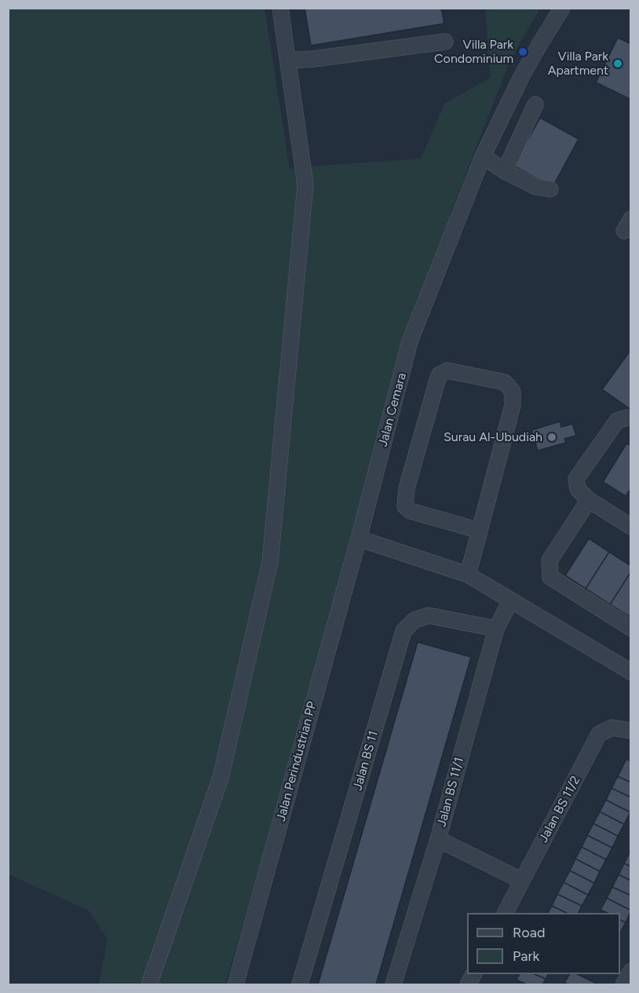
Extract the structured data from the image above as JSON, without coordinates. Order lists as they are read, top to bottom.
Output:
{
  "streets": {
    "street": [
      "Jalan Cemara",
      "Jalan BS 11",
      "Jalan Perindustrian PP",
      "Jalan BS 11/1",
      "Jalan BS 11/2"
    ]
  },
  "crossings": [
    ["Jalan Cemara", "Jalan Perindustrian PP"],
    ["Jalan BS 11", "Jalan BS 11/1"]
  ],
  "places": ["Villa Park Condominium", "Villa Park Apartment", "Surau Al-Ubudiah"],
  "legend": ["Road", "Park"]
}
